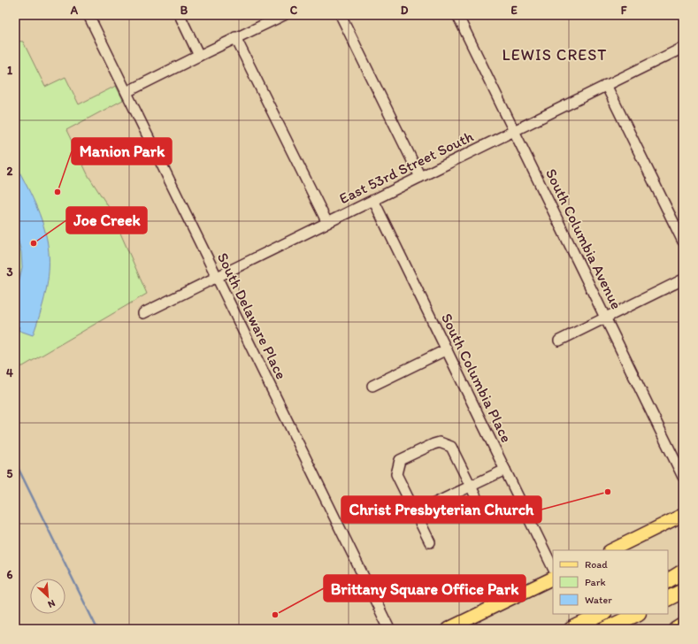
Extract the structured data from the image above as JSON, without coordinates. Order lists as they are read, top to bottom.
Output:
{
  "streets": {
    "street": [
      "East 53rd Street South",
      "South Columbia Avenue",
      "South Delaware Place",
      "South Columbia Place"
    ]
  },
  "crossings": [
    ["East 53rd Street South", "South Columbia Avenue"],
    ["East 53rd Street South", "South Delaware Place"],
    ["East 53rd Street South", "South Columbia Place"]
  ],
  "districts": ["LEWIS CREST"],
  "places": [
    "Manion Park",
    "Joe Creek",
    "Christ Presbyterian Church",
    "Brittany Square Office Park"
  ],
  "legend": ["Road", "Park", "Water"],
  "north": "bottom right",
  "grid": {
    "columns": [
      "A",
      "B",
      "C",
      "D",
      "E",
      "F"
    ],
    "rows": [
      "1",
      "2",
      "3",
      "4",
      "5",
      "6"
    ]
  }
}
